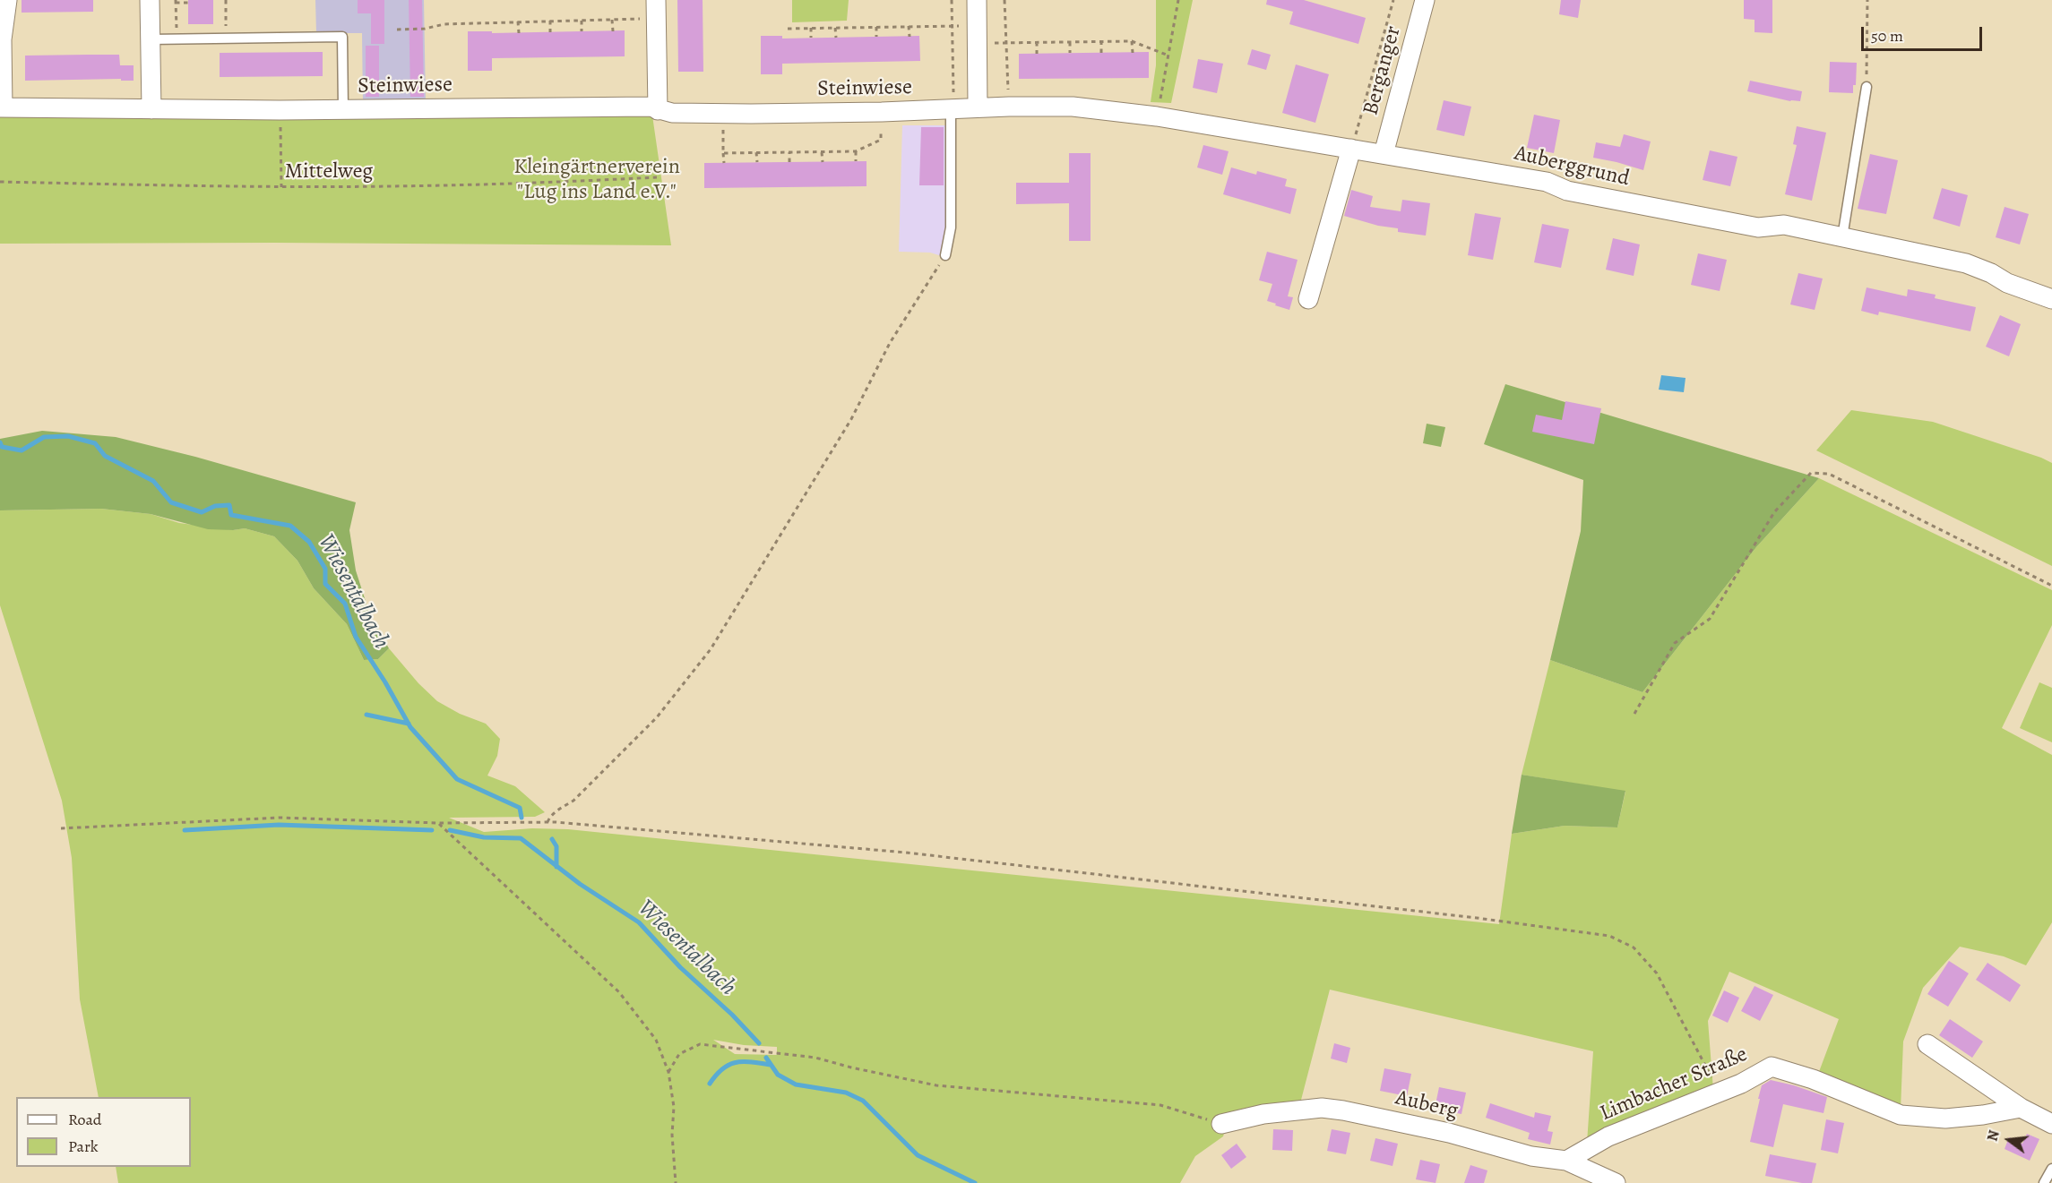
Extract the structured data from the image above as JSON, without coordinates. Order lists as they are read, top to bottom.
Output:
{
  "streets": {
    "street": [
      "Berganger",
      "Steinwiese",
      "Auberggrund",
      "Limbacher Straße",
      "Auberg"
    ],
    "path": ["Mittelweg"]
  },
  "crossings": [
    ["Berganger", "Auberggrund"],
    ["Steinwiese", "Auberggrund"],
    ["Limbacher Straße", "Auberg"]
  ],
  "water": ["Wiesentalbach"],
  "parks": ["Kleingärtnerverein \"Lug ins Land e.V.\""],
  "legend": ["Road", "Park"],
  "scale_bar": "50 m",
  "north": "left"
}
